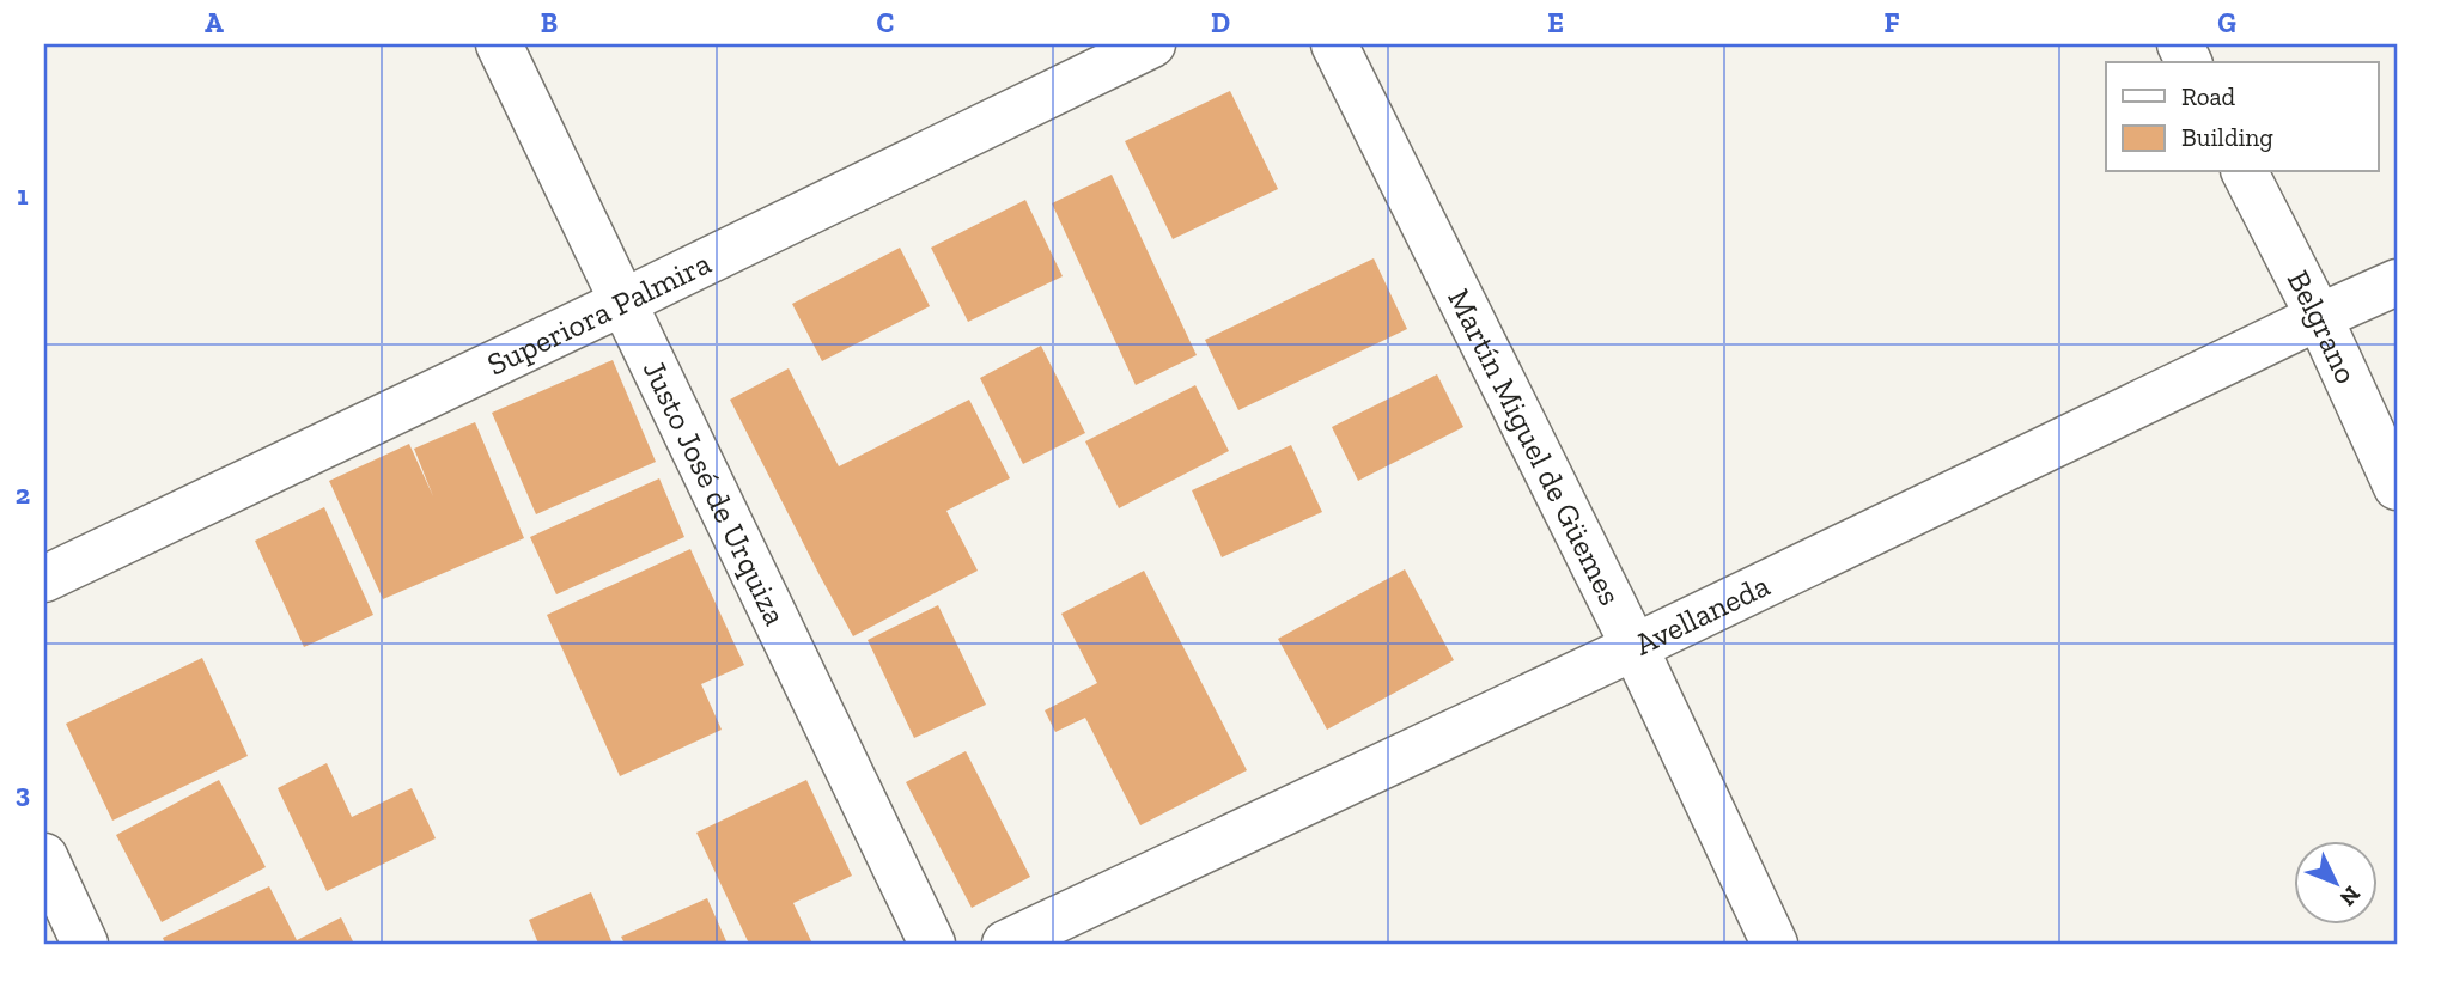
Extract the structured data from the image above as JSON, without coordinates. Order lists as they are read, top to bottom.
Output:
{
  "streets": {
    "street": [
      "Superiora Palmira",
      "Belgrano",
      "Martín Miguel de Güemes",
      "Justo José de Urquiza",
      "Avellaneda"
    ]
  },
  "crossings": [
    ["Superiora Palmira", "Justo José de Urquiza"],
    ["Belgrano", "Avellaneda"],
    ["Martín Miguel de Güemes", "Avellaneda"]
  ],
  "legend": ["Road", "Building"],
  "north": "bottom right",
  "grid": {
    "columns": [
      "A",
      "B",
      "C",
      "D",
      "E",
      "F",
      "G"
    ],
    "rows": ["1", "2", "3"]
  }
}
